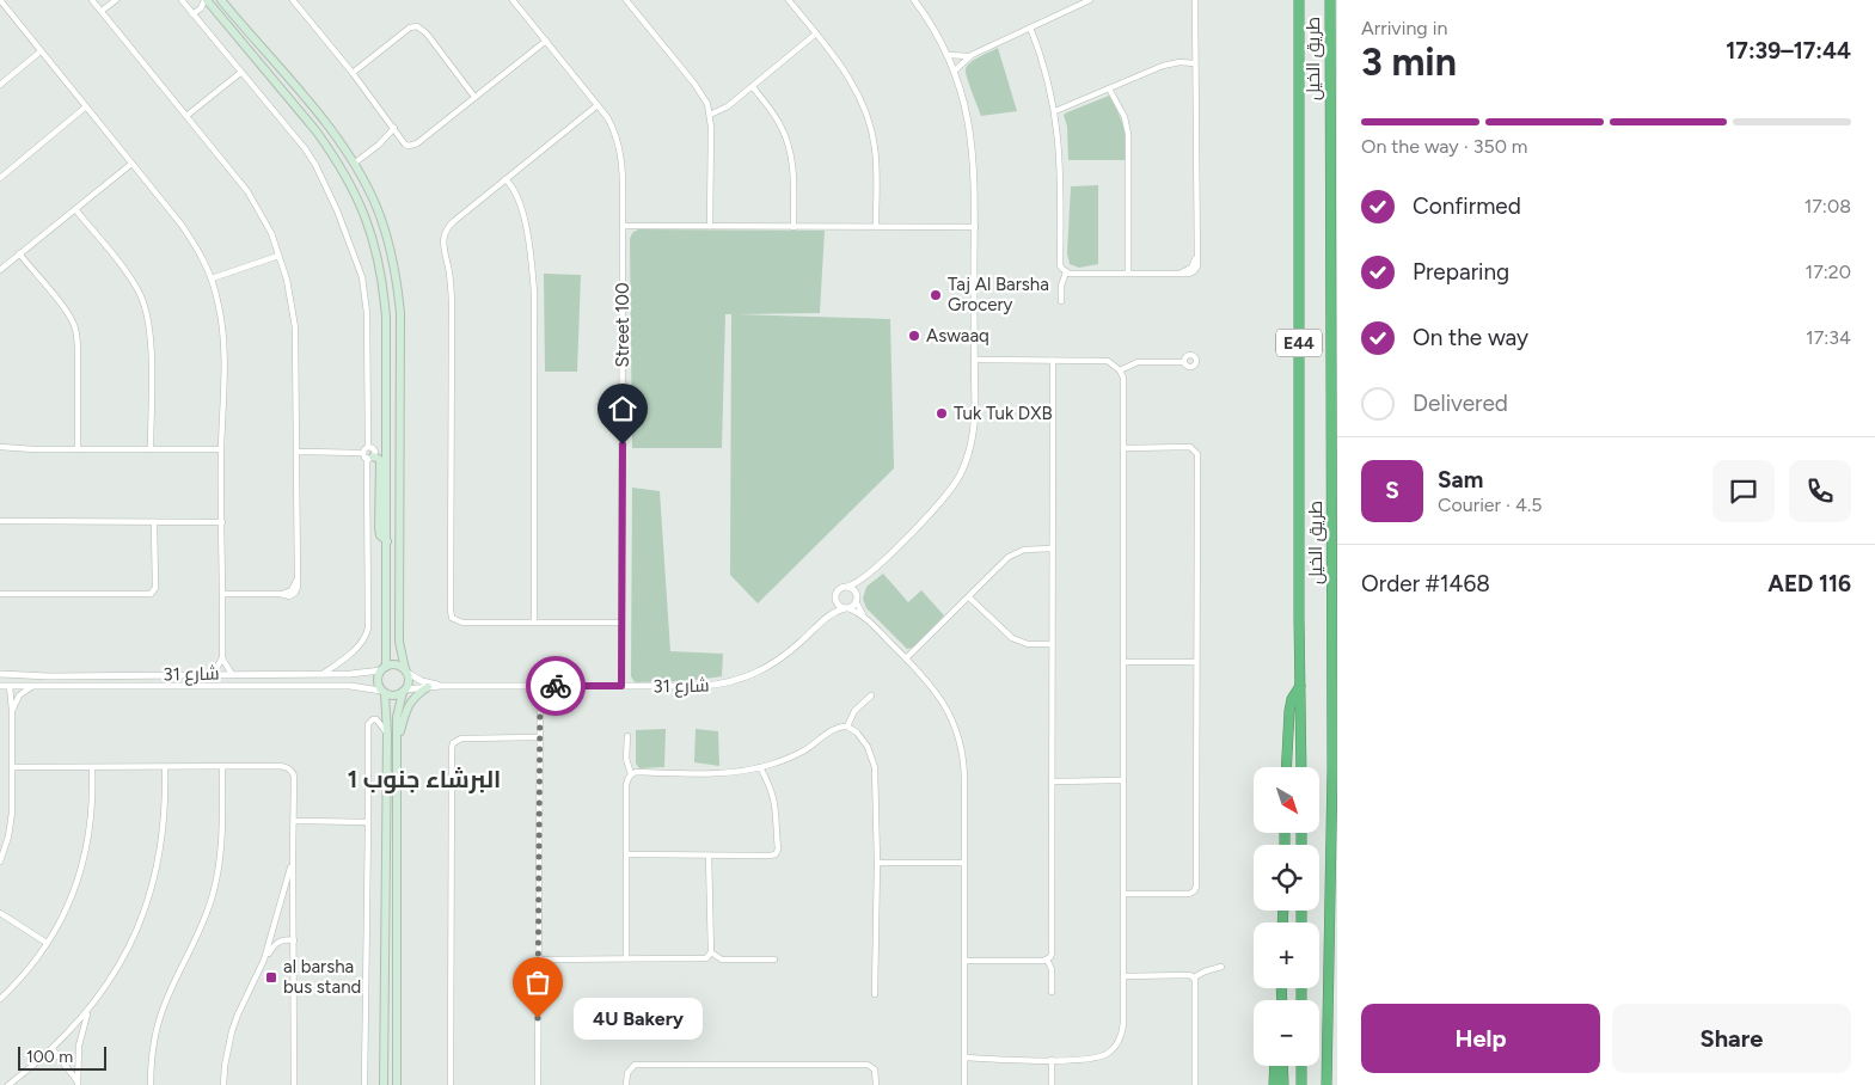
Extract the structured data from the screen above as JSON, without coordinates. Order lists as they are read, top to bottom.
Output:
{
  "streets": {
    "highway": ["طريق الخيل", "E44"],
    "street": ["Street 100", "شارع 31"]
  },
  "crossings": [
    ["Street 100", "شارع 31"]
  ],
  "districts": ["البرشاء جنوب 1"],
  "places": {
    "other": [
      "Taj Al Barsha Grocery",
      "Aswaaq",
      "Tuk Tuk DXB",
      "4U Bakery"
    ],
    "transit": ["al barsha bus stand"]
  },
  "scale_bar": "100 m",
  "north": "bottom right",
  "page": {
    "heading": ["3 min", "Arriving in", "17:39–17:44"],
    "panel": [
      "Sam",
      "Courier · 4.5",
      "Order #1468",
      "AED 116"
    ],
    "bar": "On the way · 350 m",
    "list": [
      ["Confirmed", "17:08"],
      ["Preparing", "17:20"],
      ["On the way", "17:34"],
      "Delivered"
    ],
    "round": "S",
    "map_buttons": ["+", "−"],
    "buttons": ["Help", "Share"],
    "bubble": "4U Bakery",
    "scale": "100 m"
  }
}
